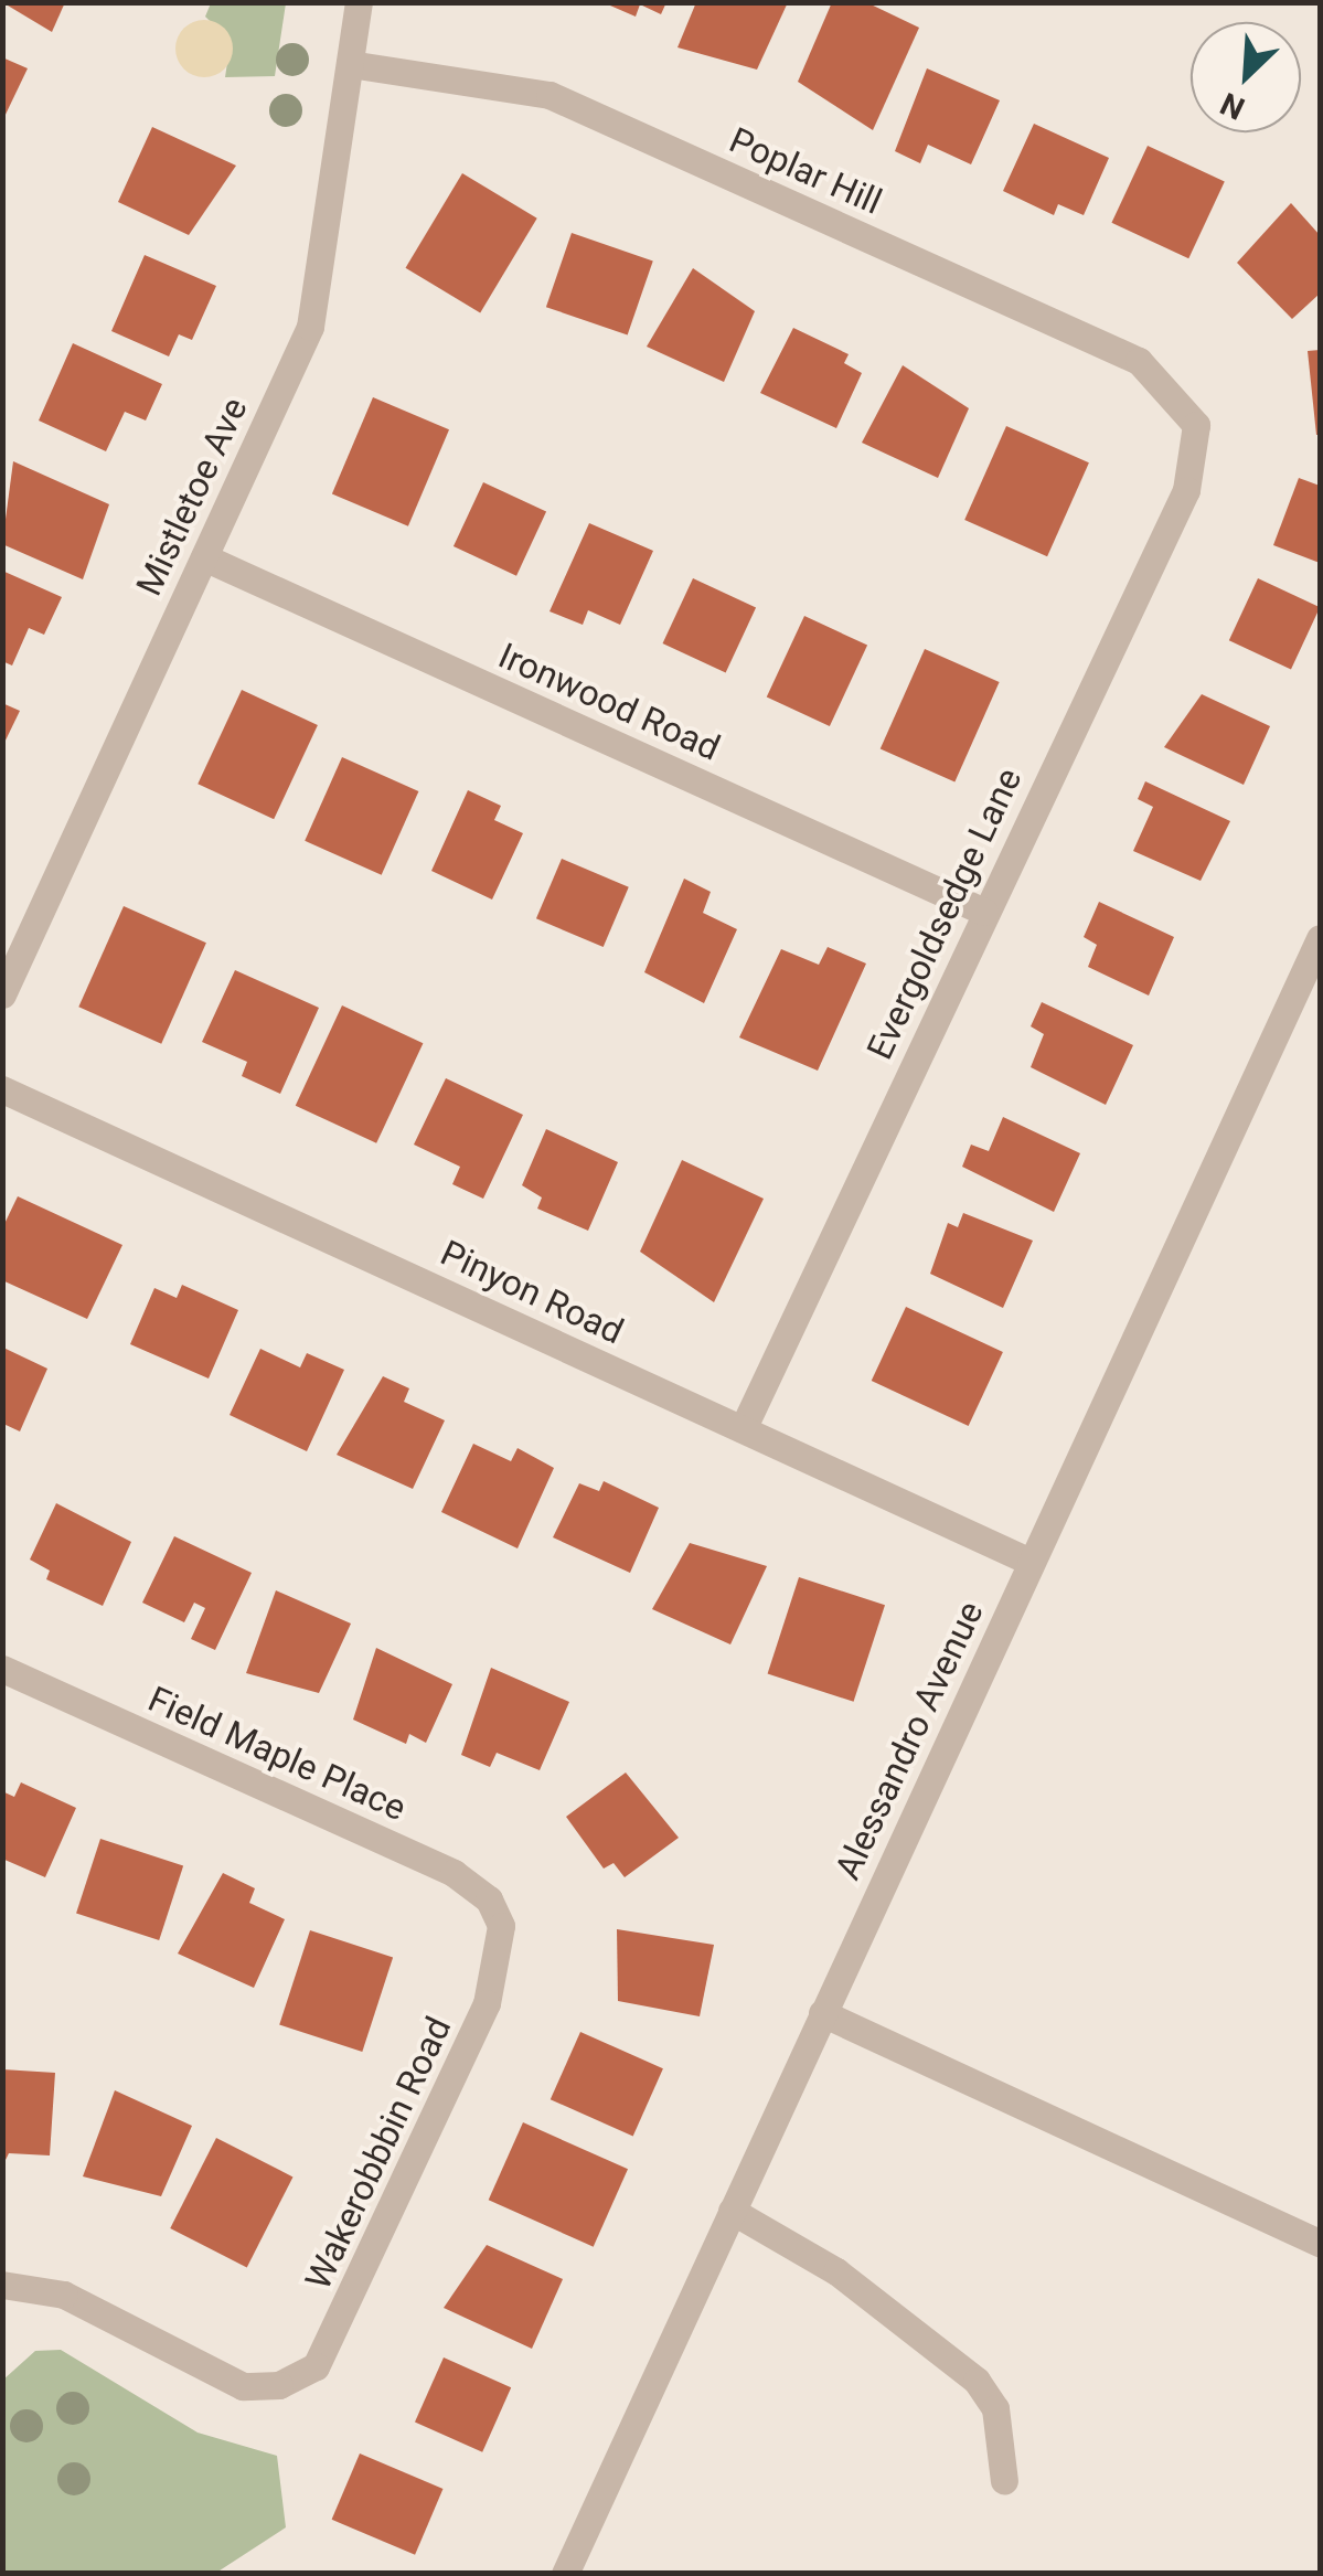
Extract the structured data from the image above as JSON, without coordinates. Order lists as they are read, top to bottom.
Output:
{
  "streets": {
    "street": [
      "Poplar Hill",
      "Mistletoe Ave",
      "Ironwood Road",
      "Evergoldsedge Lane",
      "Pinyon Road",
      "Alessandro Avenue",
      "Field Maple Place",
      "Wakerobbbin Road"
    ]
  },
  "crossings": [
    ["Poplar Hill", "Mistletoe Ave"],
    ["Poplar Hill", "Evergoldsedge Lane"],
    ["Mistletoe Ave", "Ironwood Road"],
    ["Ironwood Road", "Evergoldsedge Lane"],
    ["Evergoldsedge Lane", "Pinyon Road"],
    ["Pinyon Road", "Alessandro Avenue"],
    ["Field Maple Place", "Wakerobbbin Road"]
  ],
  "north": "bottom left"
}
